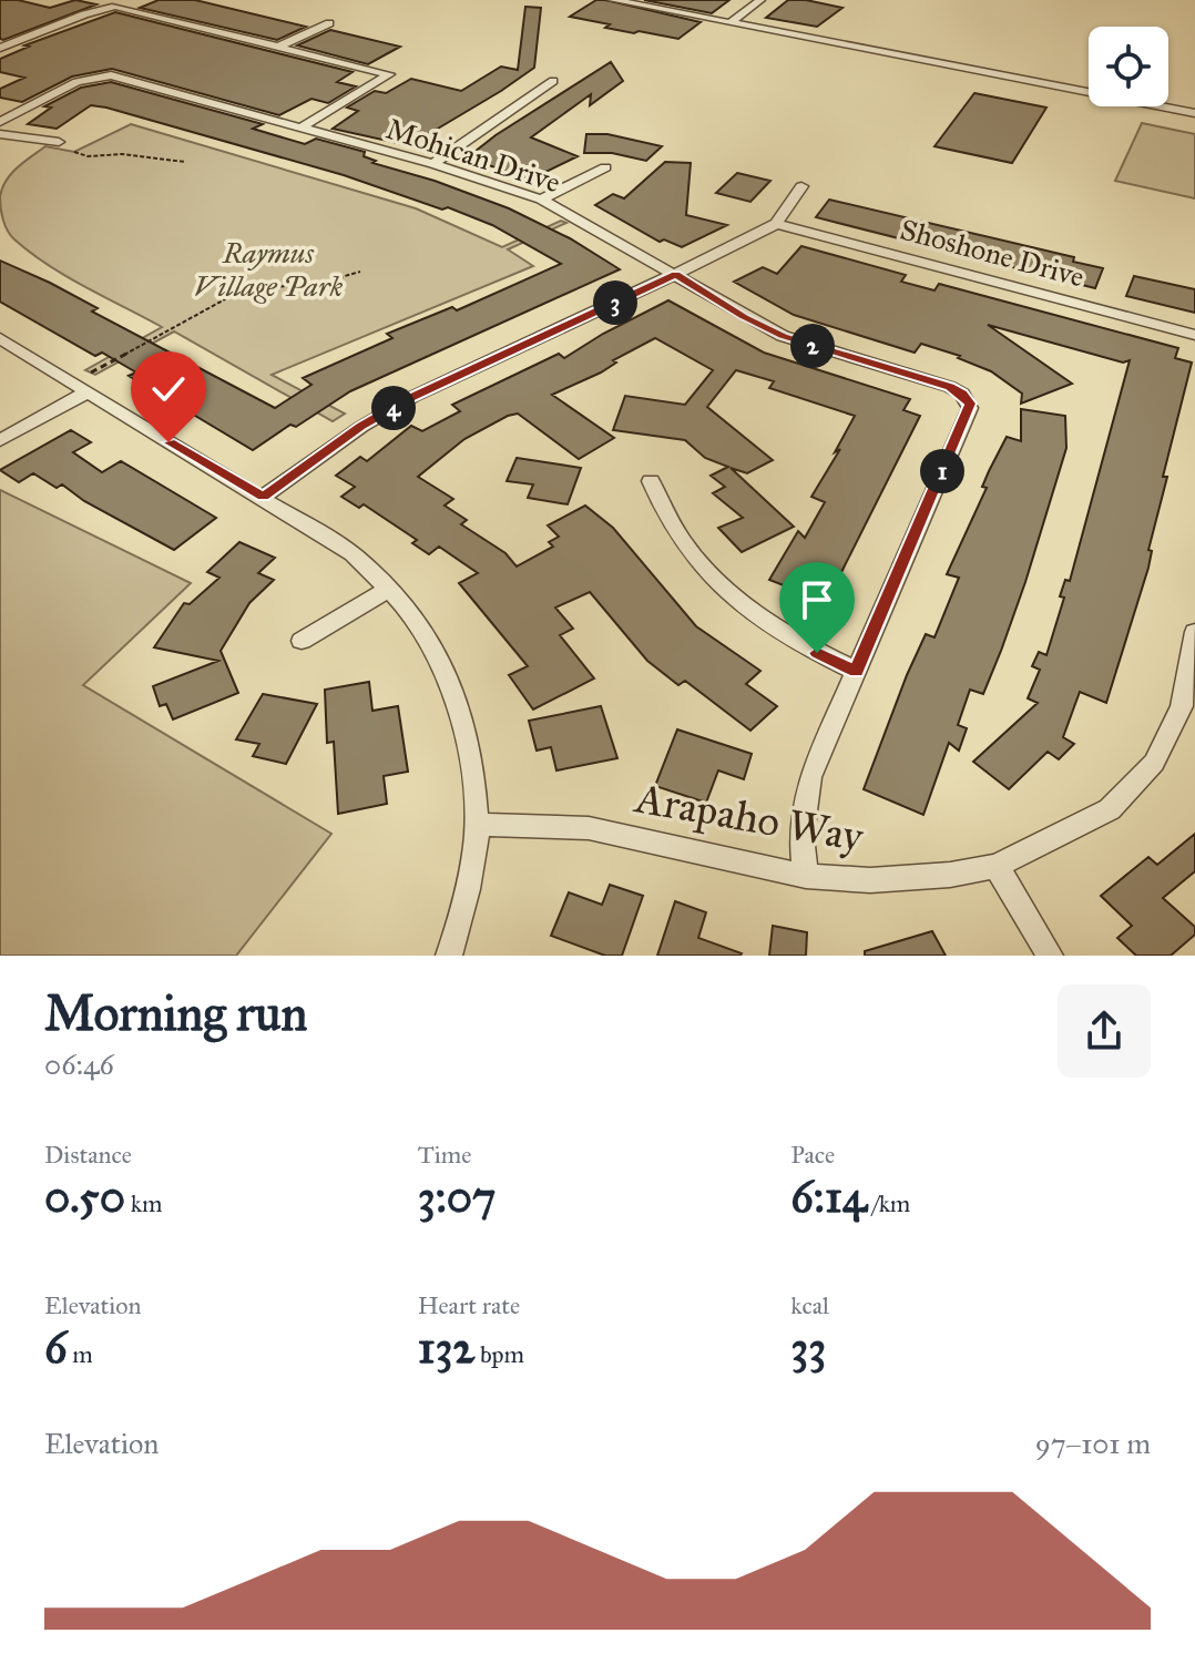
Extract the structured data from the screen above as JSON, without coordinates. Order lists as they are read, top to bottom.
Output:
{
  "streets": {
    "street": ["Mohican Drive", "Shoshone Drive", "Arapaho Way"]
  },
  "parks": ["Raymus Village Park"],
  "page": {
    "pins": [
      "3",
      "2",
      "4",
      "1"
    ],
    "heading": ["Morning run", "06:46"],
    "stats": [
      ["Distance", "0.50 km"],
      ["Time", "3:07"],
      ["Pace", "6:14 /km"],
      ["Elevation", "6 m"],
      ["Heart rate", "132 bpm"],
      ["kcal", "33"]
    ],
    "chart": ["Elevation", "97–101 m"]
  }
}
